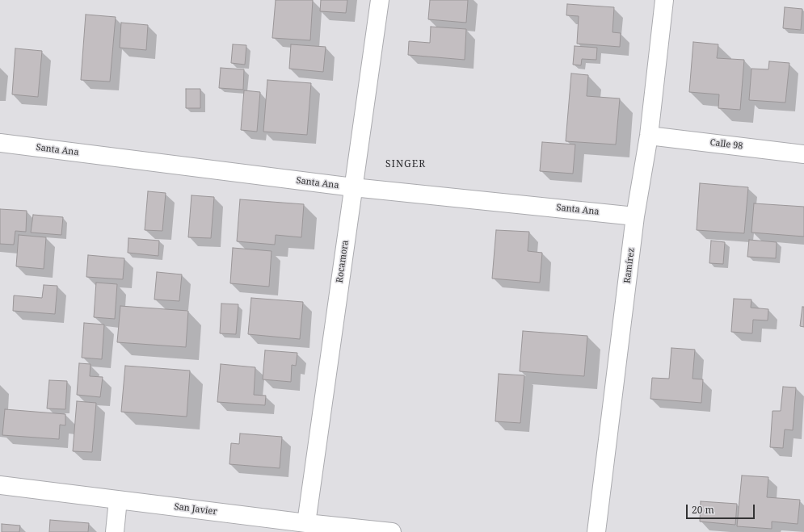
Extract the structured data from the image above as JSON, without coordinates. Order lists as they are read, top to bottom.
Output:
{
  "streets": {
    "street": [
      "Calle 98",
      "Santa Ana",
      "Rocamora",
      "Ramírez",
      "San Javier"
    ]
  },
  "crossings": [
    ["Calle 98", "Ramírez"],
    ["Santa Ana", "Rocamora"],
    ["Santa Ana", "Ramírez"],
    ["Rocamora", "San Javier"]
  ],
  "districts": ["SINGER"],
  "scale_bar": "20 m"
}
